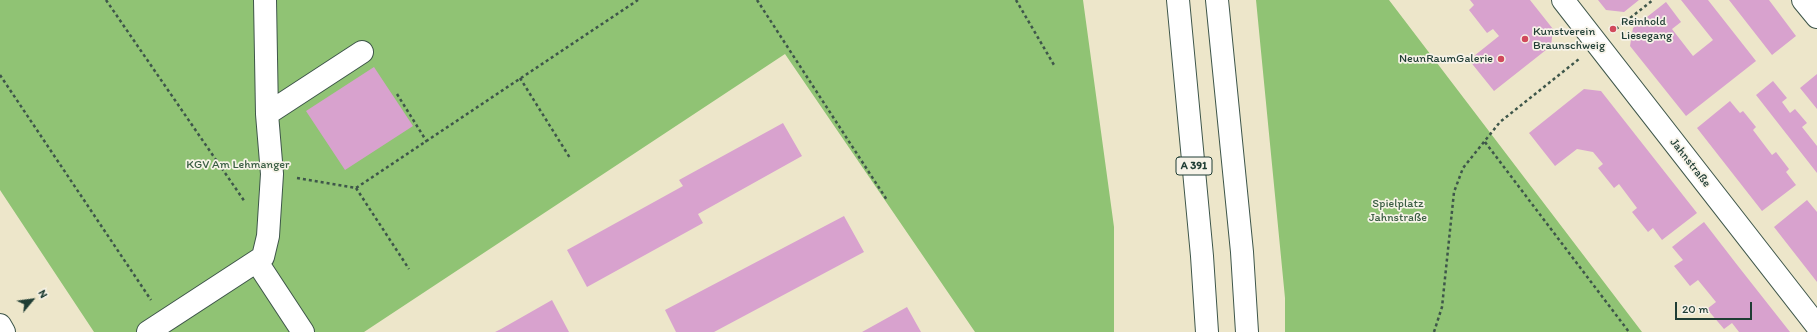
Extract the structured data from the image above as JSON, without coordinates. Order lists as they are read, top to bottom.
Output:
{
  "streets": {
    "main road": ["Jahnstraße", "A 391"]
  },
  "parks": ["KGV Am Lehmanger", "Spielplatz Jahnstraße"],
  "places": ["Reinhold Liesegang", "Kunstverein Braunschweig", "NeunRaumGalerie"],
  "scale_bar": "20 m",
  "north": "top right"
}
